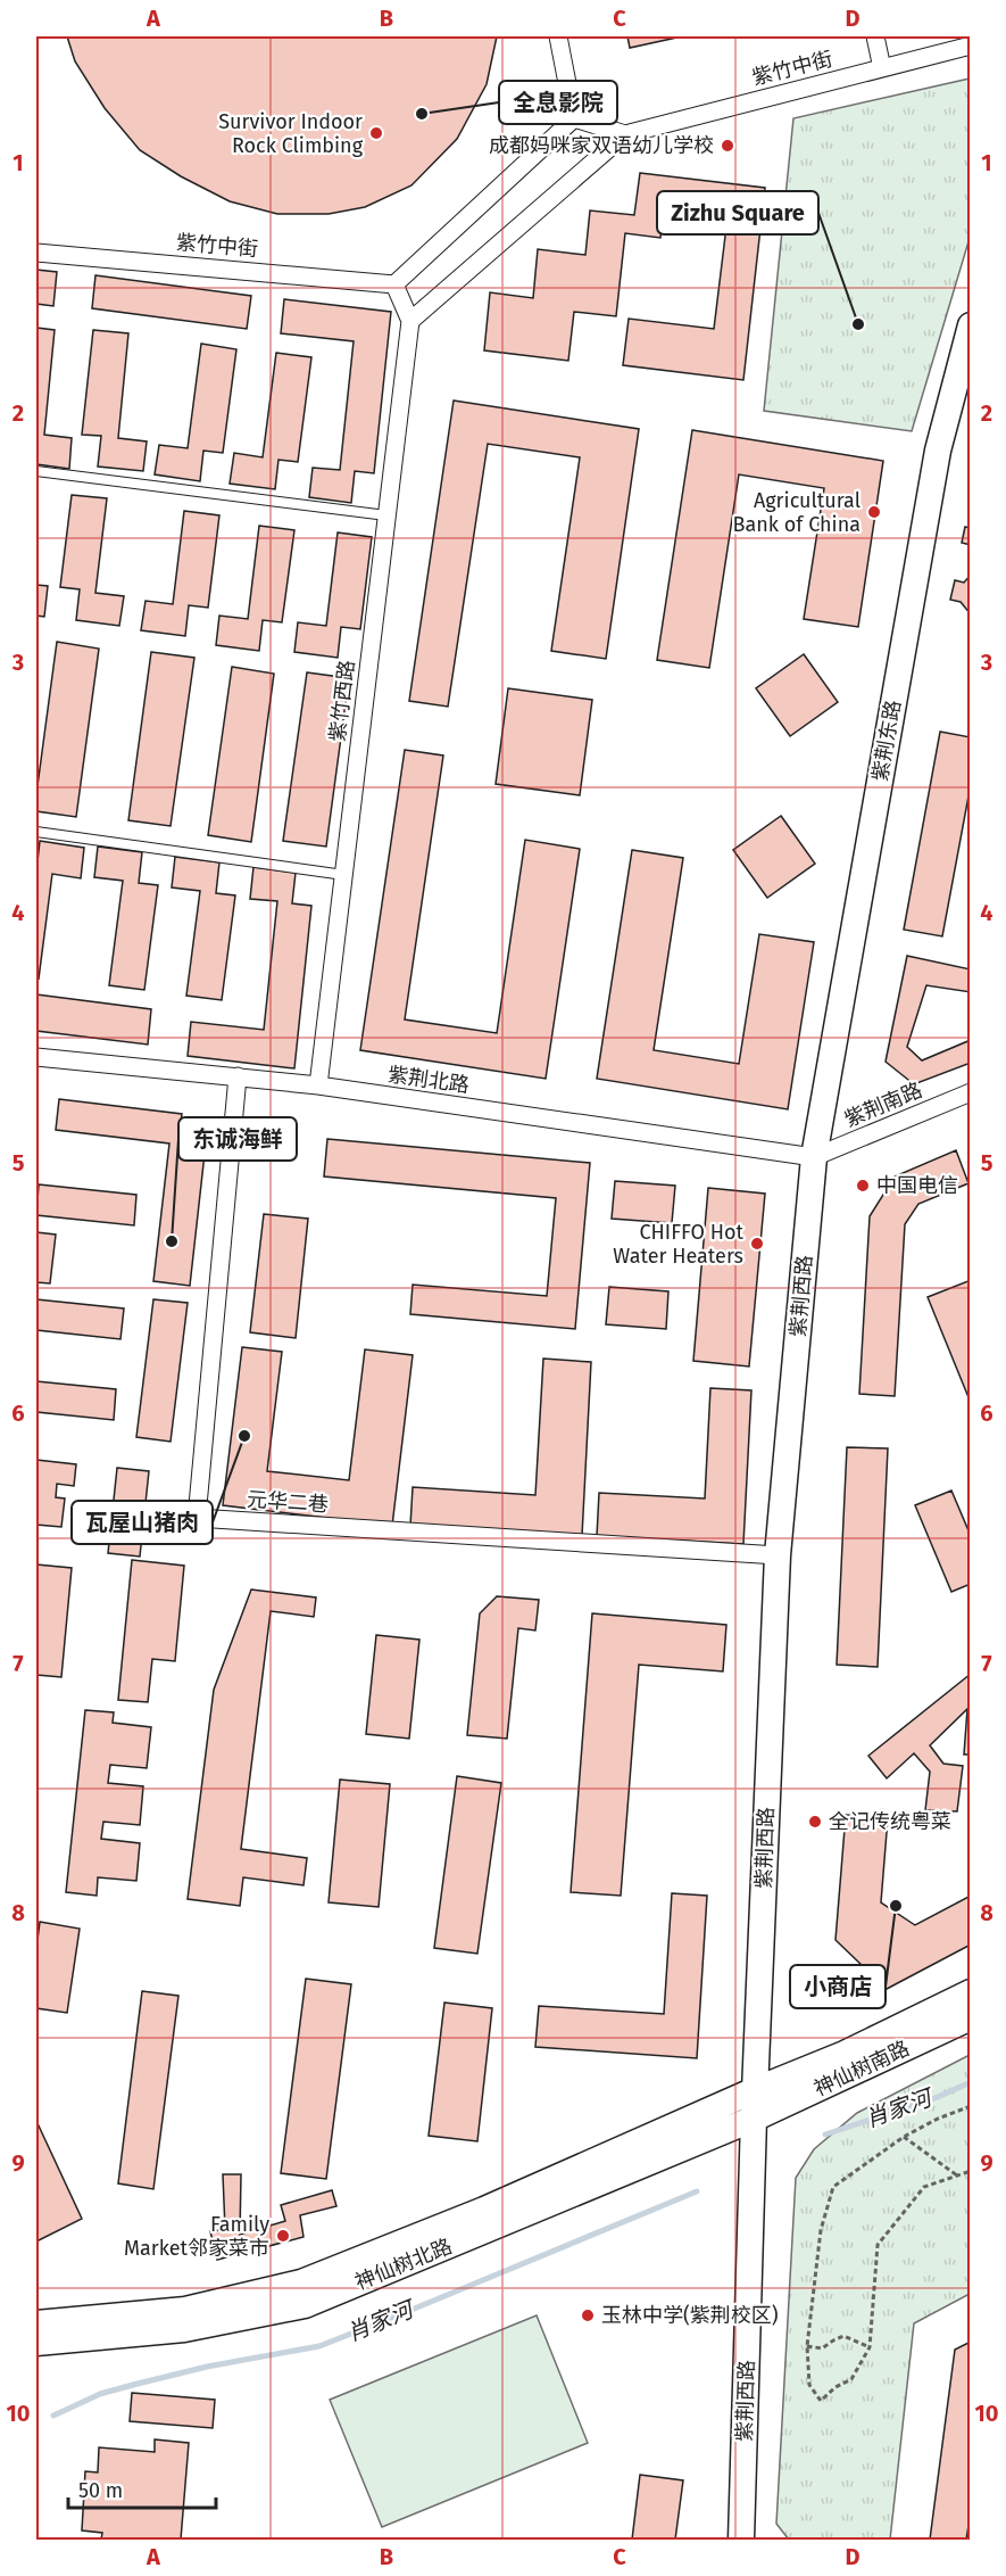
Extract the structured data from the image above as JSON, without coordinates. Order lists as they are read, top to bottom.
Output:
{
  "streets": {
    "street": [
      "紫竹中街",
      "紫竹西路",
      "紫荆东路",
      "紫荆北路",
      "紫荆南路",
      "紫荆西路",
      "元华二巷",
      "神仙树南路",
      "神仙树北路"
    ]
  },
  "crossings": [
    ["紫竹中街", "紫竹西路"],
    ["紫竹西路", "紫荆北路"],
    ["紫荆东路", "紫荆北路"],
    ["紫荆东路", "紫荆南路"],
    ["紫荆东路", "紫荆西路"],
    ["紫荆北路", "紫荆南路"],
    ["紫荆北路", "紫荆西路"],
    ["紫荆北路", "元华二巷"],
    ["紫荆南路", "紫荆西路"],
    ["紫荆西路", "元华二巷"],
    ["紫荆西路", "神仙树南路"],
    ["紫荆西路", "神仙树北路"],
    ["神仙树南路", "神仙树北路"]
  ],
  "water": ["肖家河"],
  "places": [
    "全息影院",
    "Survivor Indoor Rock Climbing",
    "成都妈咪家双语幼儿学校",
    "Zizhu Square",
    "Agricultural Bank of China",
    "中国电信",
    "东诚海鲜",
    "CHIFFO Hot Water Heaters",
    "瓦屋山猪肉",
    "全记传统粤菜",
    "小商店",
    "Family Market邻家菜市",
    "玉林中学(紫荆校区)"
  ],
  "scale_bar": "50 m",
  "grid": {
    "columns": [
      "A",
      "B",
      "C",
      "D"
    ],
    "rows": [
      "1",
      "2",
      "3",
      "4",
      "5",
      "6",
      "7",
      "8",
      "9",
      "10"
    ]
  }
}
